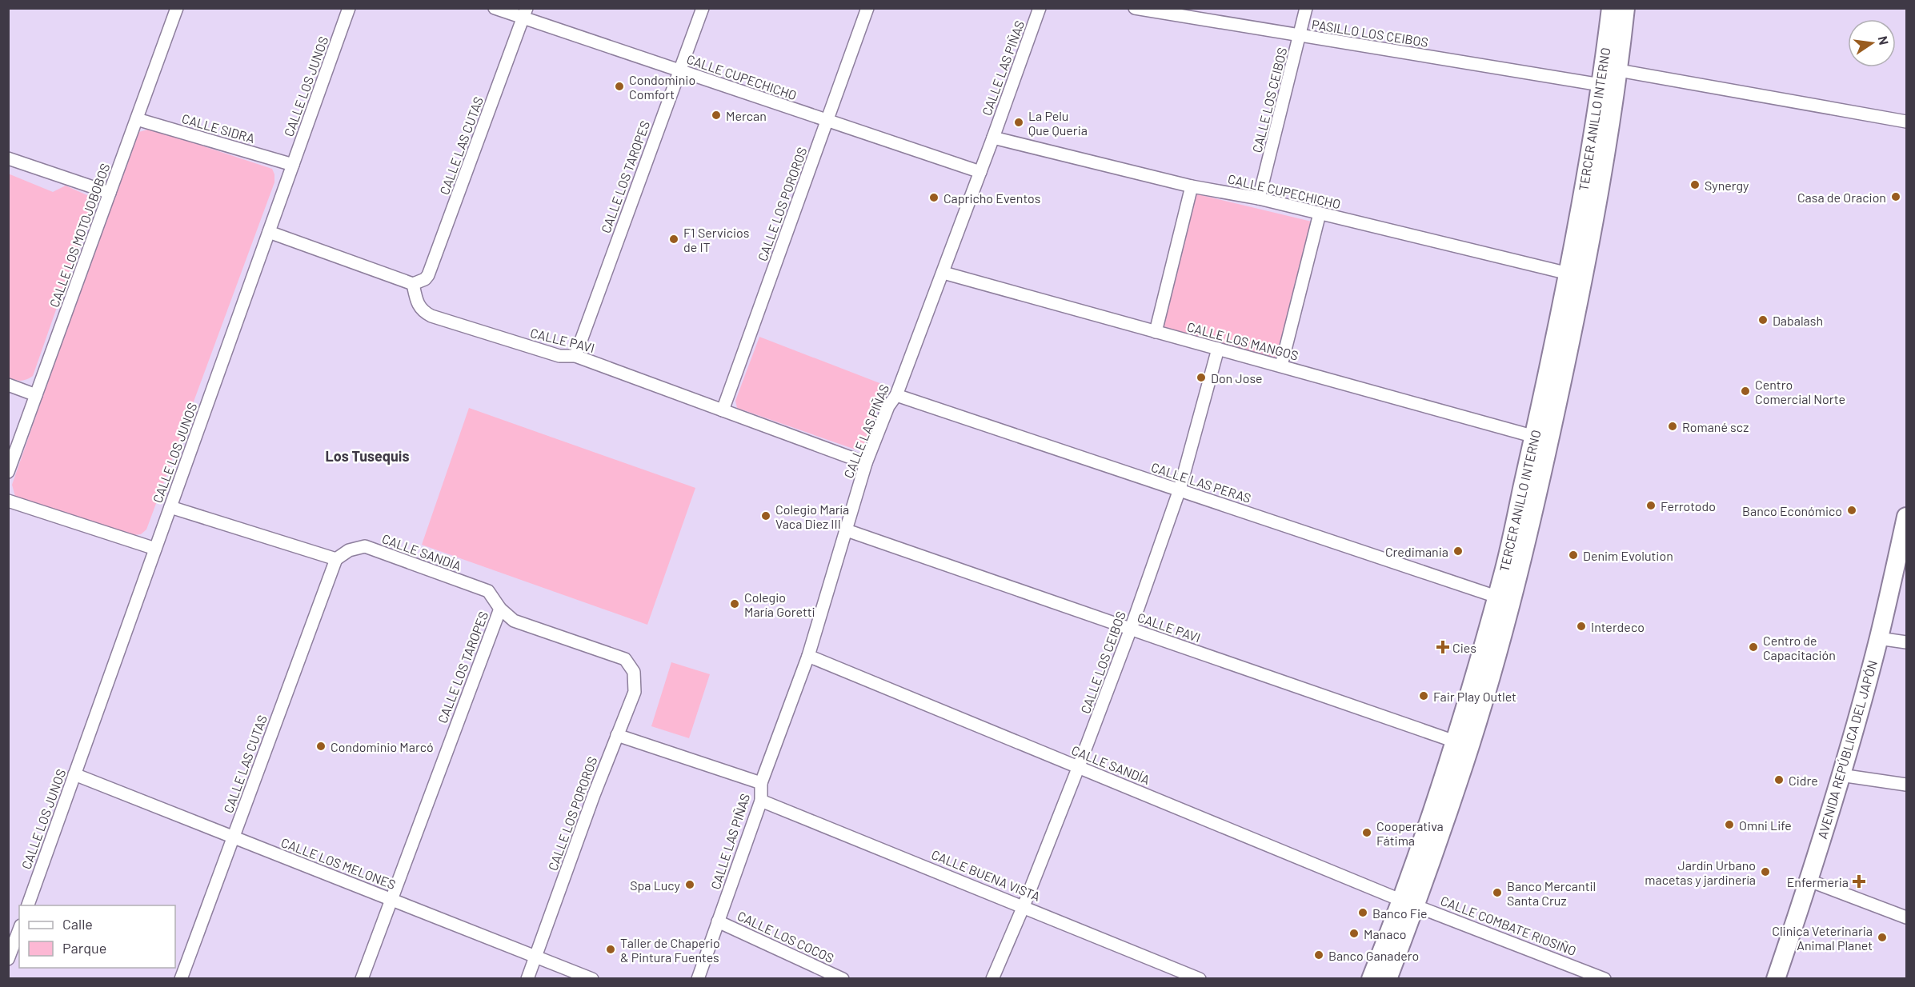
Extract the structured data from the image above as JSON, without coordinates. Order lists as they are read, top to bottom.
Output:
{
  "streets": {
    "main road": ["TERCER ANILLO INTERNO", "AVENIDA REPÚBLICA DEL JAPÓN"],
    "street": [
      "PASILLO LOS CEIBOS",
      "CALLE LAS PIÑAS",
      "CALLE CUPECHICHO",
      "CALLE LOS JUNOS",
      "CALLE LOS CEIBOS",
      "CALLE SIDRA",
      "CALLE LAS CUTAS",
      "CALLE LOS TAROPES",
      "CALLE LOS POROROS",
      "CALLE LOS MOTOJOBOBOS",
      "CALLE PAVI",
      "CALLE LOS MANGOS",
      "CALLE LAS PERAS",
      "CALLE SANDÍA",
      "CALLE LOS MELONES",
      "CALLE BUENA VISTA",
      "CALLE COMBATE RIOSIÑO",
      "CALLE LOS COCOS"
    ]
  },
  "crossings": [
    ["PASILLO LOS CEIBOS", "CALLE LOS CEIBOS"],
    ["PASILLO LOS CEIBOS", "TERCER ANILLO INTERNO"],
    ["CALLE LAS PIÑAS", "CALLE CUPECHICHO"],
    ["CALLE LAS PIÑAS", "CALLE PAVI"],
    ["CALLE LAS PIÑAS", "CALLE LOS MANGOS"],
    ["CALLE LAS PIÑAS", "CALLE LAS PERAS"],
    ["CALLE LAS PIÑAS", "CALLE SANDÍA"],
    ["CALLE LAS PIÑAS", "CALLE BUENA VISTA"],
    ["CALLE LAS PIÑAS", "CALLE LOS COCOS"],
    ["CALLE CUPECHICHO", "CALLE LOS CEIBOS"],
    ["CALLE CUPECHICHO", "TERCER ANILLO INTERNO"],
    ["CALLE CUPECHICHO", "CALLE LAS CUTAS"],
    ["CALLE CUPECHICHO", "CALLE LOS TAROPES"],
    ["CALLE CUPECHICHO", "CALLE LOS POROROS"],
    ["CALLE LOS JUNOS", "CALLE SIDRA"],
    ["CALLE LOS JUNOS", "CALLE LOS MELONES"],
    ["CALLE LOS CEIBOS", "CALLE PAVI"],
    ["CALLE LOS CEIBOS", "CALLE LOS MANGOS"],
    ["CALLE LOS CEIBOS", "CALLE LAS PERAS"],
    ["CALLE LOS CEIBOS", "CALLE SANDÍA"],
    ["CALLE LOS CEIBOS", "CALLE BUENA VISTA"],
    ["TERCER ANILLO INTERNO", "CALLE PAVI"],
    ["TERCER ANILLO INTERNO", "CALLE LOS MANGOS"],
    ["TERCER ANILLO INTERNO", "CALLE LAS PERAS"],
    ["TERCER ANILLO INTERNO", "CALLE SANDÍA"],
    ["TERCER ANILLO INTERNO", "CALLE COMBATE RIOSIÑO"],
    ["CALLE SIDRA", "CALLE LOS MOTOJOBOBOS"],
    ["CALLE LAS CUTAS", "CALLE PAVI"],
    ["CALLE LAS CUTAS", "CALLE SANDÍA"],
    ["CALLE LAS CUTAS", "CALLE LOS MELONES"],
    ["CALLE LOS TAROPES", "CALLE PAVI"],
    ["CALLE LOS TAROPES", "CALLE SANDÍA"],
    ["CALLE LOS TAROPES", "CALLE LOS MELONES"],
    ["CALLE LOS POROROS", "CALLE PAVI"],
    ["CALLE LOS POROROS", "CALLE SANDÍA"],
    ["CALLE LOS POROROS", "CALLE LOS MELONES"],
    ["CALLE SANDÍA", "CALLE COMBATE RIOSIÑO"]
  ],
  "districts": ["Los Tusequis"],
  "places": {
    "other": [
      "Condominio Comfort",
      "Mercan",
      "La Pelu Que Queria",
      "Synergy",
      "Casa de Oracion",
      "Capricho Eventos",
      "F1 Servicios de IT",
      "Dabalash",
      "Don Jose",
      "Centro Comercial Norte",
      "Romané scz",
      "Ferrotodo",
      "Banco Económico",
      "Colegio María Vaca Diez III",
      "Credimania",
      "Denim Evolution",
      "Colegio María Goretti",
      "Interdeco",
      "Centro de Capacitación",
      "Fair Play Outlet",
      "Condominio Marcó",
      "Cidre",
      "Omni Life",
      "Cooperativa Fátima",
      "Jardín Urbano macetas y jardinería",
      "Spa Lucy",
      "Banco Mercantil Santa Cruz",
      "Banco Fie",
      "Manaco",
      "Clinica Veterinaria Animal Planet",
      "Taller de Chaperio & Pintura Fuentes",
      "Banco Ganadero"
    ],
    "health": ["Cies", "Enfermeria"]
  },
  "legend": ["Calle", "Parque"],
  "north": "right"
}
